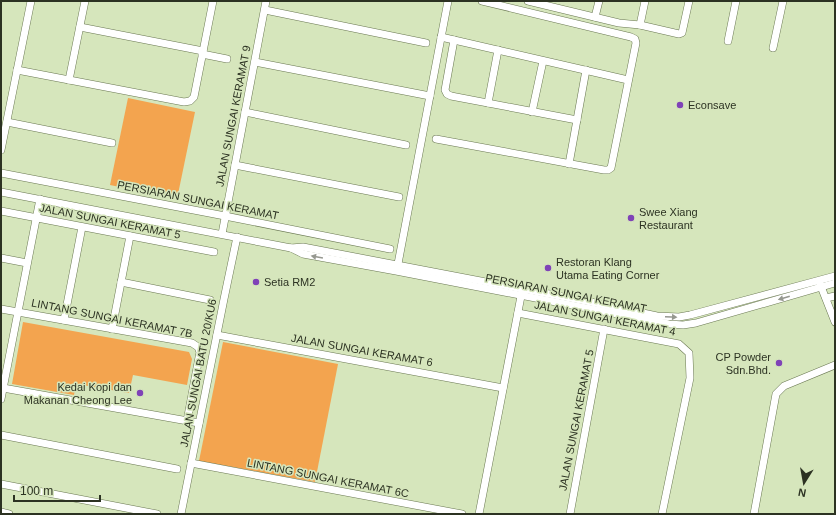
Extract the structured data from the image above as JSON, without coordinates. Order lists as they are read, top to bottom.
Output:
{
  "streets": {
    "street": [
      "JALAN SUNGAI KERAMAT 9",
      "PERSIARAN SUNGAI KERAMAT",
      "JALAN SUNGAI KERAMAT 5",
      "LINTANG SUNGAI KERAMAT 7B",
      "JALAN SUNGAI KERAMAT 4",
      "JALAN SUNGAI KERAMAT 6",
      "JALAN SUNGAI BATU 20/KU6",
      "LINTANG SUNGAI KERAMAT 6C"
    ]
  },
  "crossings": [
    ["JALAN SUNGAI KERAMAT 9", "PERSIARAN SUNGAI KERAMAT"],
    ["PERSIARAN SUNGAI KERAMAT", "JALAN SUNGAI BATU 20/KU6"],
    ["JALAN SUNGAI KERAMAT 5", "JALAN SUNGAI KERAMAT 4"],
    ["JALAN SUNGAI KERAMAT 6", "JALAN SUNGAI BATU 20/KU6"],
    ["JALAN SUNGAI BATU 20/KU6", "LINTANG SUNGAI KERAMAT 6C"]
  ],
  "places": [
    "Econsave",
    "Swee Xiang Restaurant",
    "Restoran Klang Utama Eating Corner",
    "Setia RM2",
    "CP Powder Sdn.Bhd.",
    "Kedai Kopi dan Makanan Cheong Lee"
  ],
  "scale_bar": "100 m",
  "north": "bottom"
}
